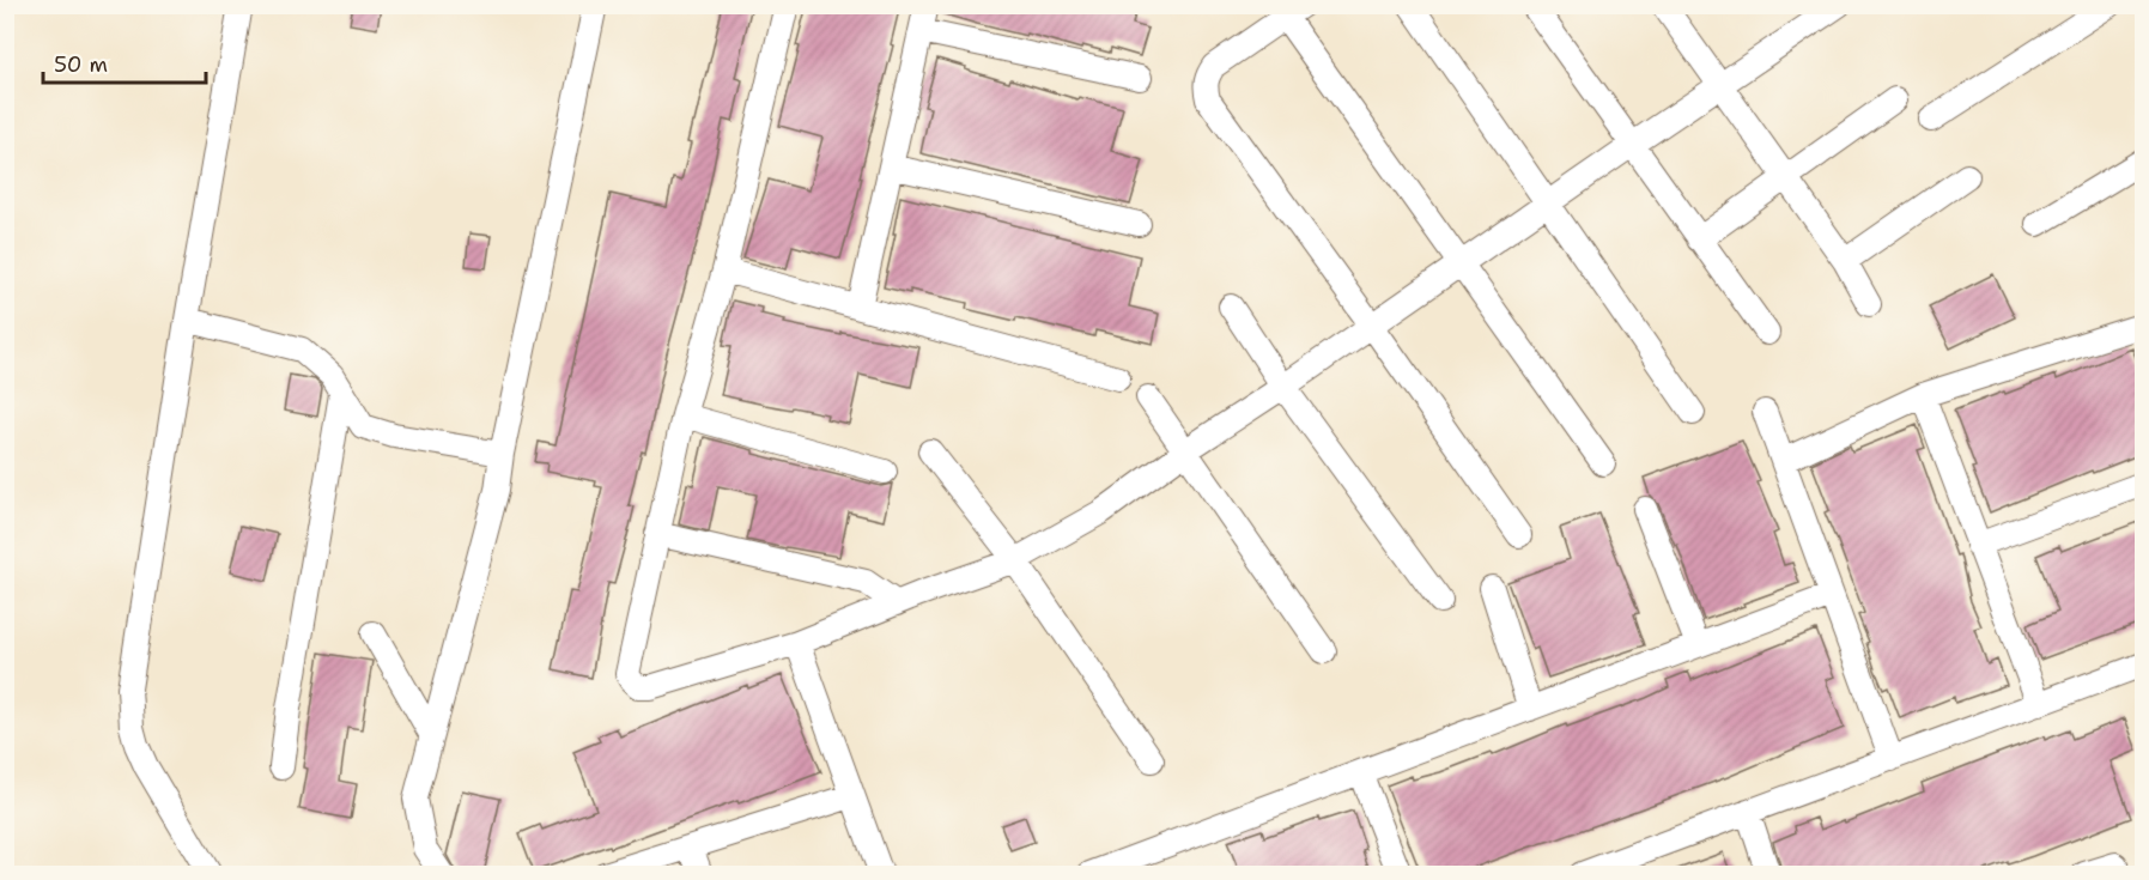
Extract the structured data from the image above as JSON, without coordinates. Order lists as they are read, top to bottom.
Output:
{
  "scale_bar": "50 m"
}
